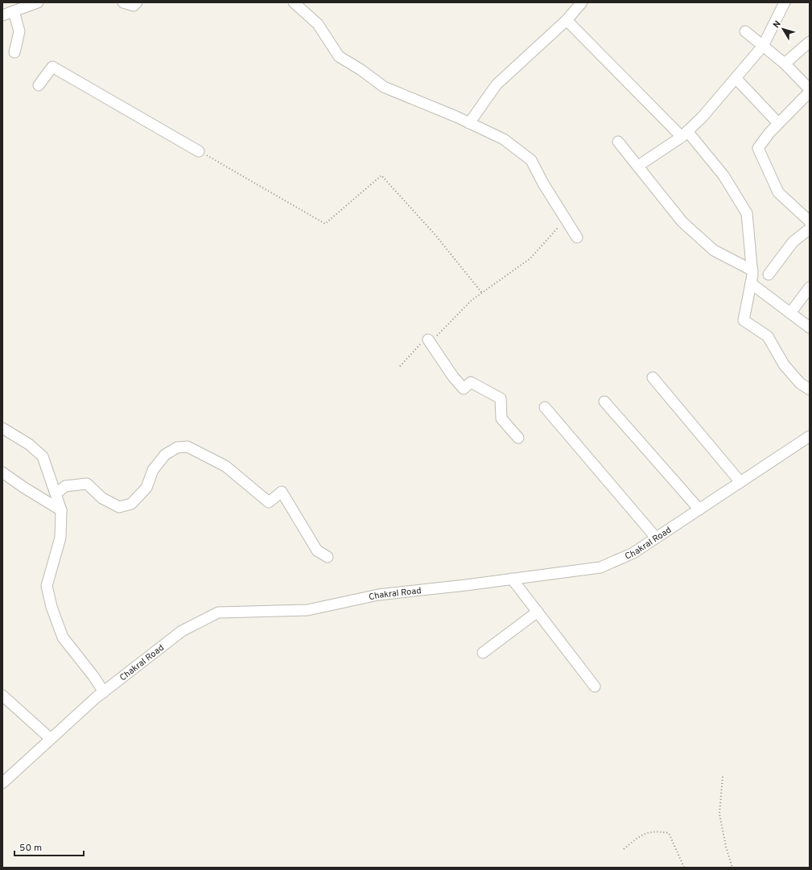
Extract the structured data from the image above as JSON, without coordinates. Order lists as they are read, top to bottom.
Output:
{
  "streets": {
    "street": ["Chakral Road"]
  },
  "scale_bar": "50 m",
  "north": "top left"
}
